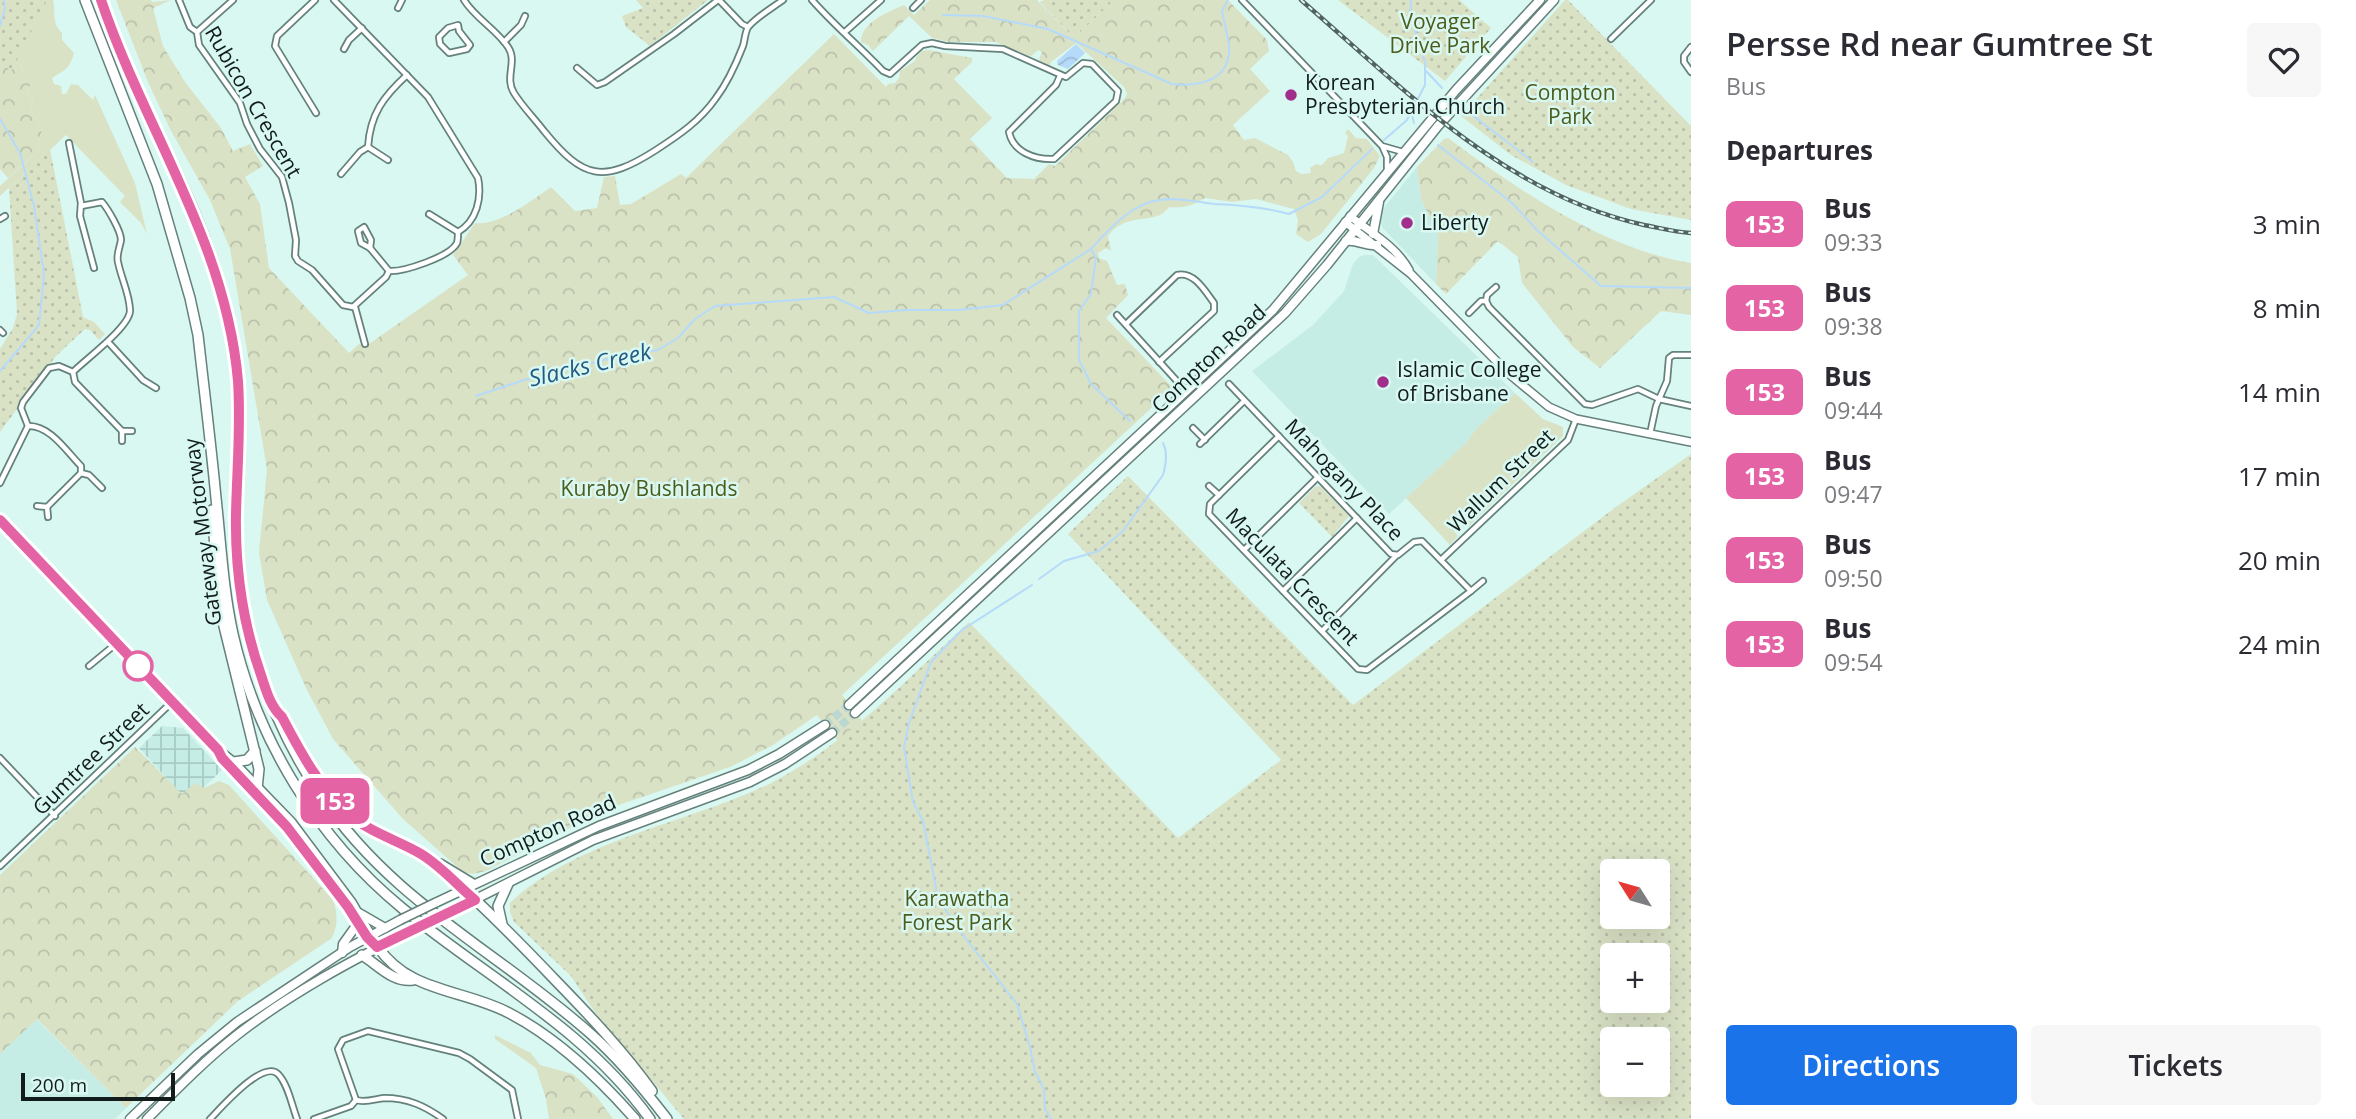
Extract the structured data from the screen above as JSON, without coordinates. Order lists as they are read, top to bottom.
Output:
{
  "streets": {
    "highway": ["Gateway Motorway"],
    "main road": ["Compton Road"],
    "street": [
      "Rubicon Crescent",
      "Mahogany Place",
      "Wallum Street",
      "Maculata Crescent",
      "Gumtree Street"
    ]
  },
  "crossings": [
    ["Mahogany Place", "Wallum Street"],
    ["Mahogany Place", "Maculata Crescent"]
  ],
  "water": ["Slacks Creek"],
  "parks": [
    "Voyager Drive Park",
    "Compton Park",
    "Kuraby Bushlands",
    "Karawatha Forest Park"
  ],
  "places": ["Korean Presbyterian Church", "Liberty", "Islamic College of Brisbane"],
  "lines": ["bus line 153"],
  "scale_bar": "200 m",
  "north": "top left",
  "page": {
    "on_map": "153",
    "heading": [
      ["Persse Rd near Gumtree St", "Bus"],
      "Departures"
    ],
    "list": [
      {
        "mark": "153",
        "name": "Bus",
        "note": "09:33",
        "value": "3 min"
      },
      {
        "mark": "153",
        "name": "Bus",
        "note": "09:38",
        "value": "8 min"
      },
      {
        "mark": "153",
        "name": "Bus",
        "note": "09:44",
        "value": "14 min"
      },
      {
        "mark": "153",
        "name": "Bus",
        "note": "09:47",
        "value": "17 min"
      },
      {
        "mark": "153",
        "name": "Bus",
        "note": "09:50",
        "value": "20 min"
      },
      {
        "mark": "153",
        "name": "Bus",
        "note": "09:54",
        "value": "24 min"
      }
    ],
    "map_buttons": ["+", "−"],
    "buttons": ["Directions", "Tickets"],
    "scale": "200 m"
  }
}
